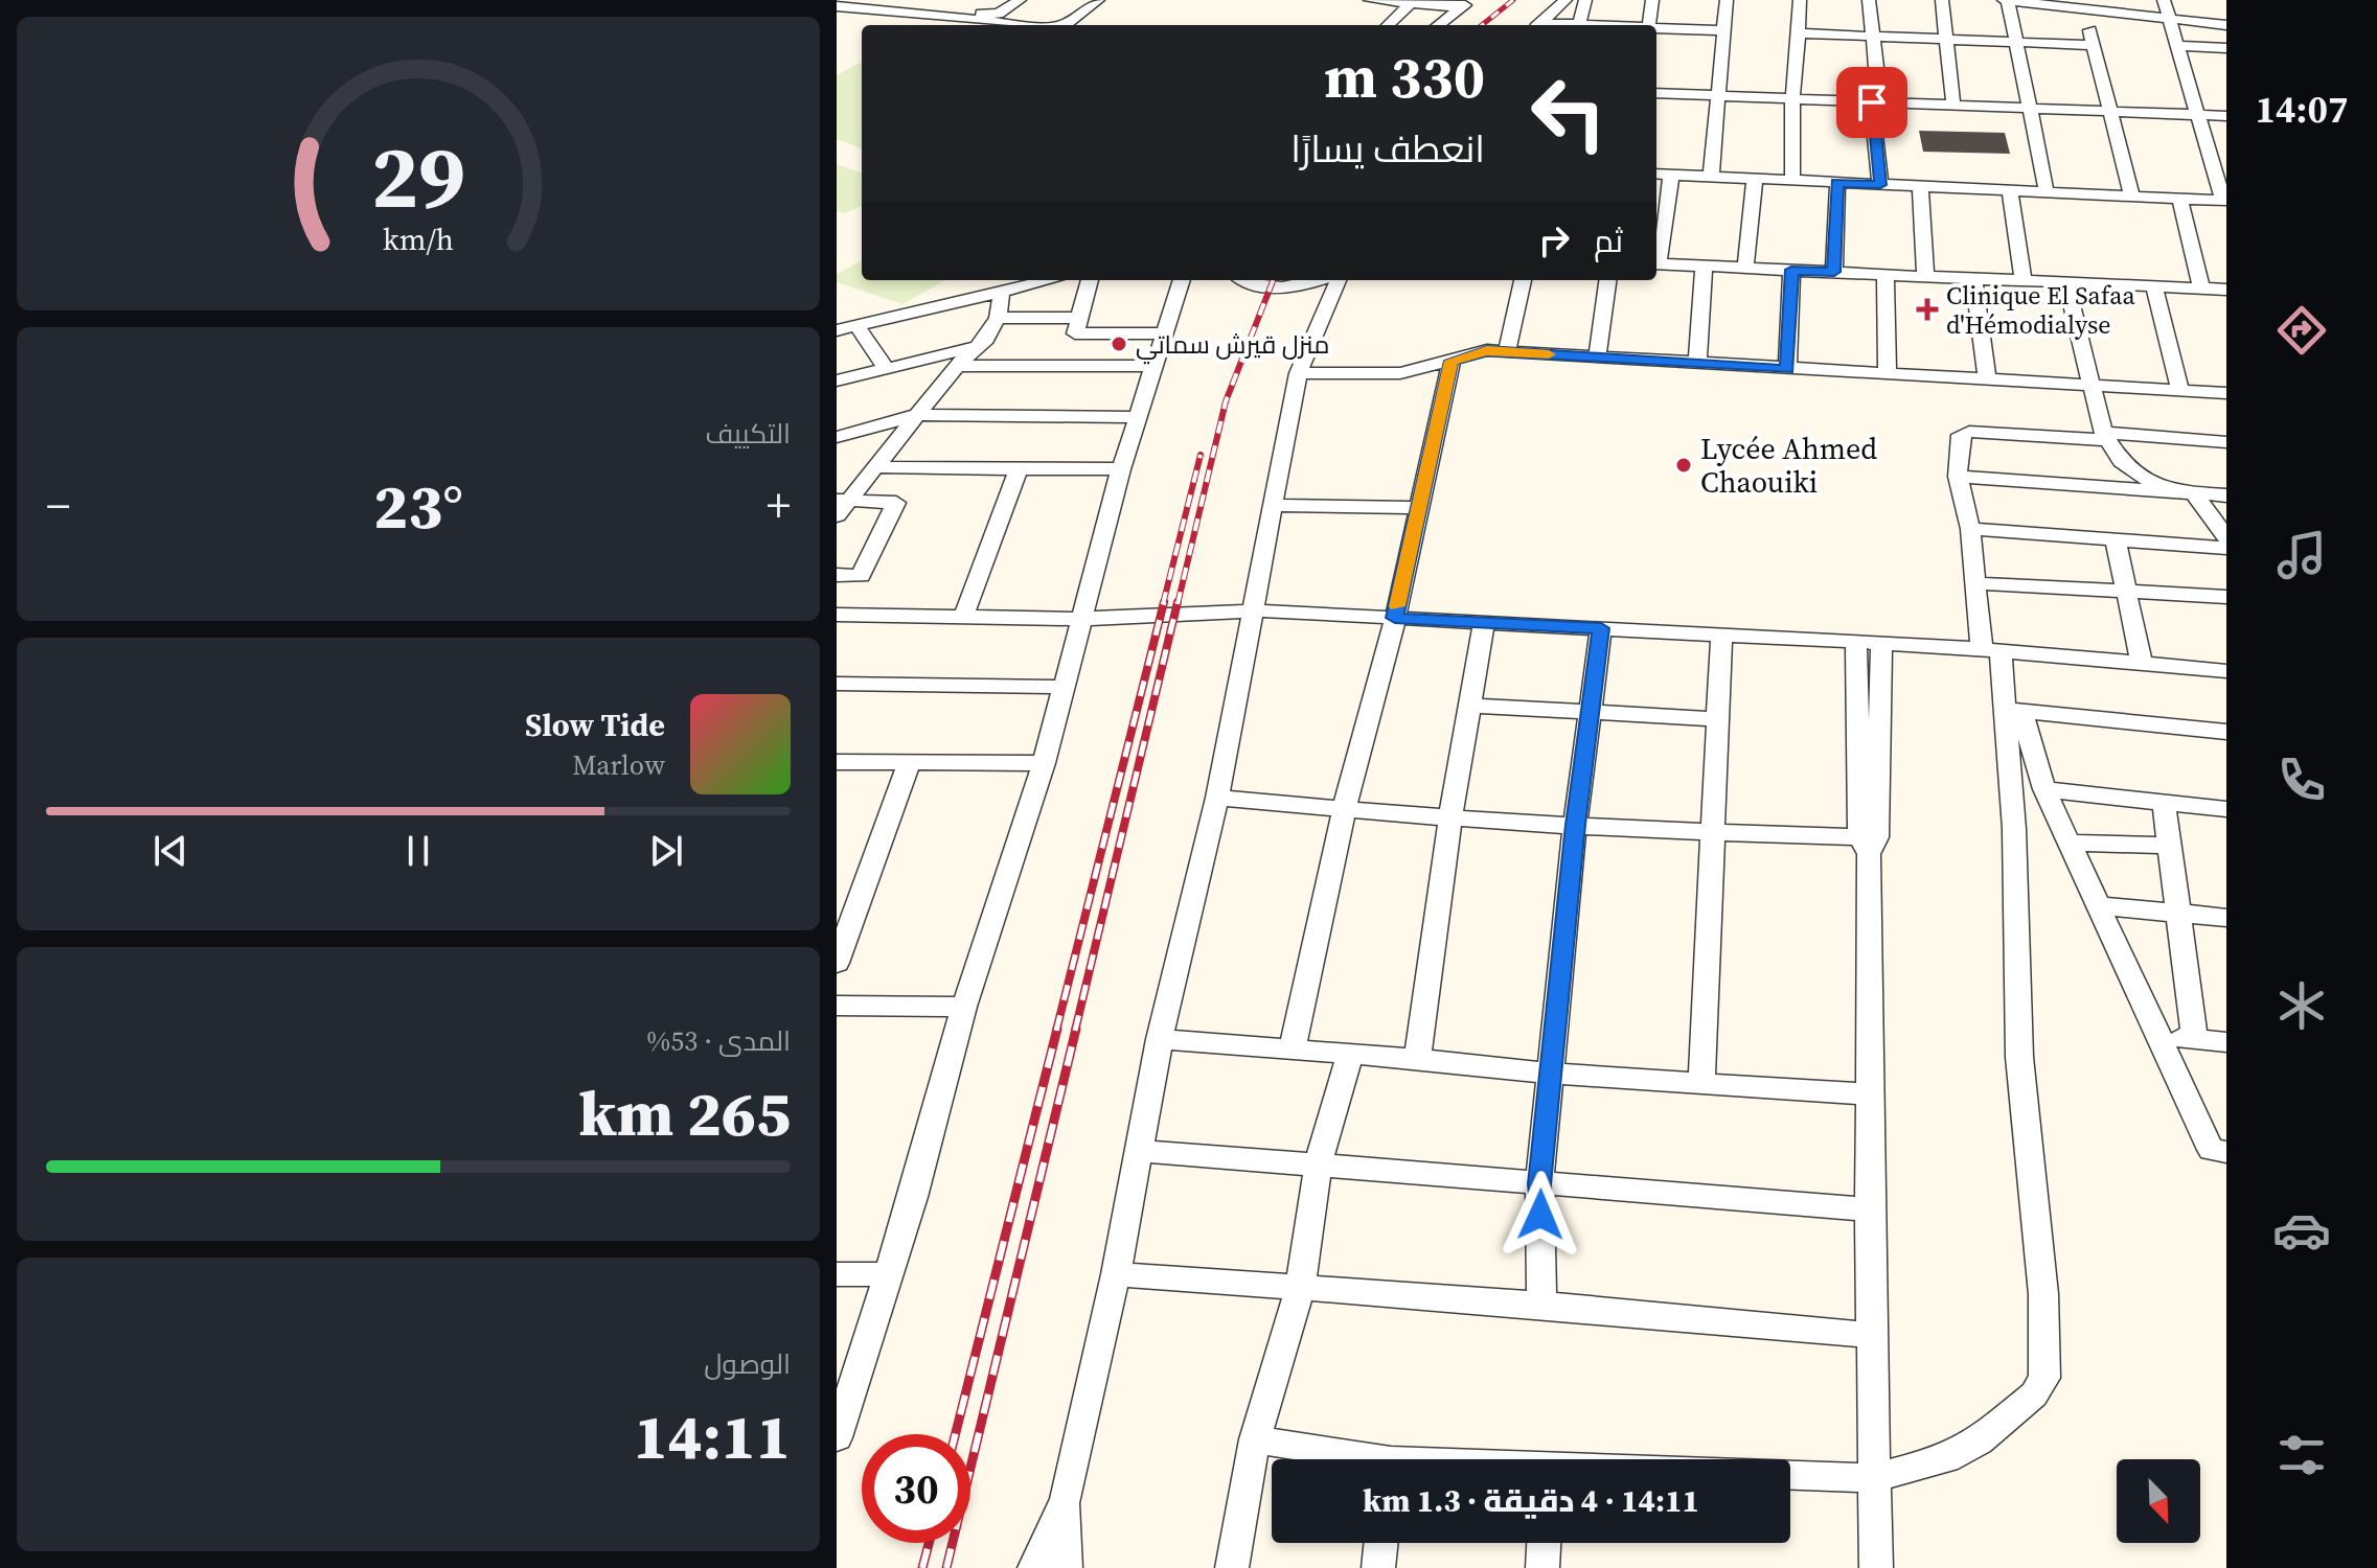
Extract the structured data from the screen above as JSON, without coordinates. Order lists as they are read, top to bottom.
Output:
{
  "places": {
    "health": ["Clinique El Safaa d'Hémodialyse"],
    "other": ["منزل قيرش سماتي", "Lycée Ahmed Chaouiki"]
  },
  "north": "bottom right",
  "page": {
    "tabs": "14:07",
    "turn": ["330 m", "انعطف يسارًا"],
    "then": "ثم",
    "tile": [
      "التكييف",
      ["المدى · 53%", "265 km"],
      ["الوصول", "14:11"]
    ],
    "heat": ["−", "23°", "+"],
    "song": ["Slow Tide", "Marlow"],
    "limit": "30",
    "trip": "14:11 · 4 دقيقة · 1.3 km",
    "gauge": ["29", "km/h"]
  }
}
